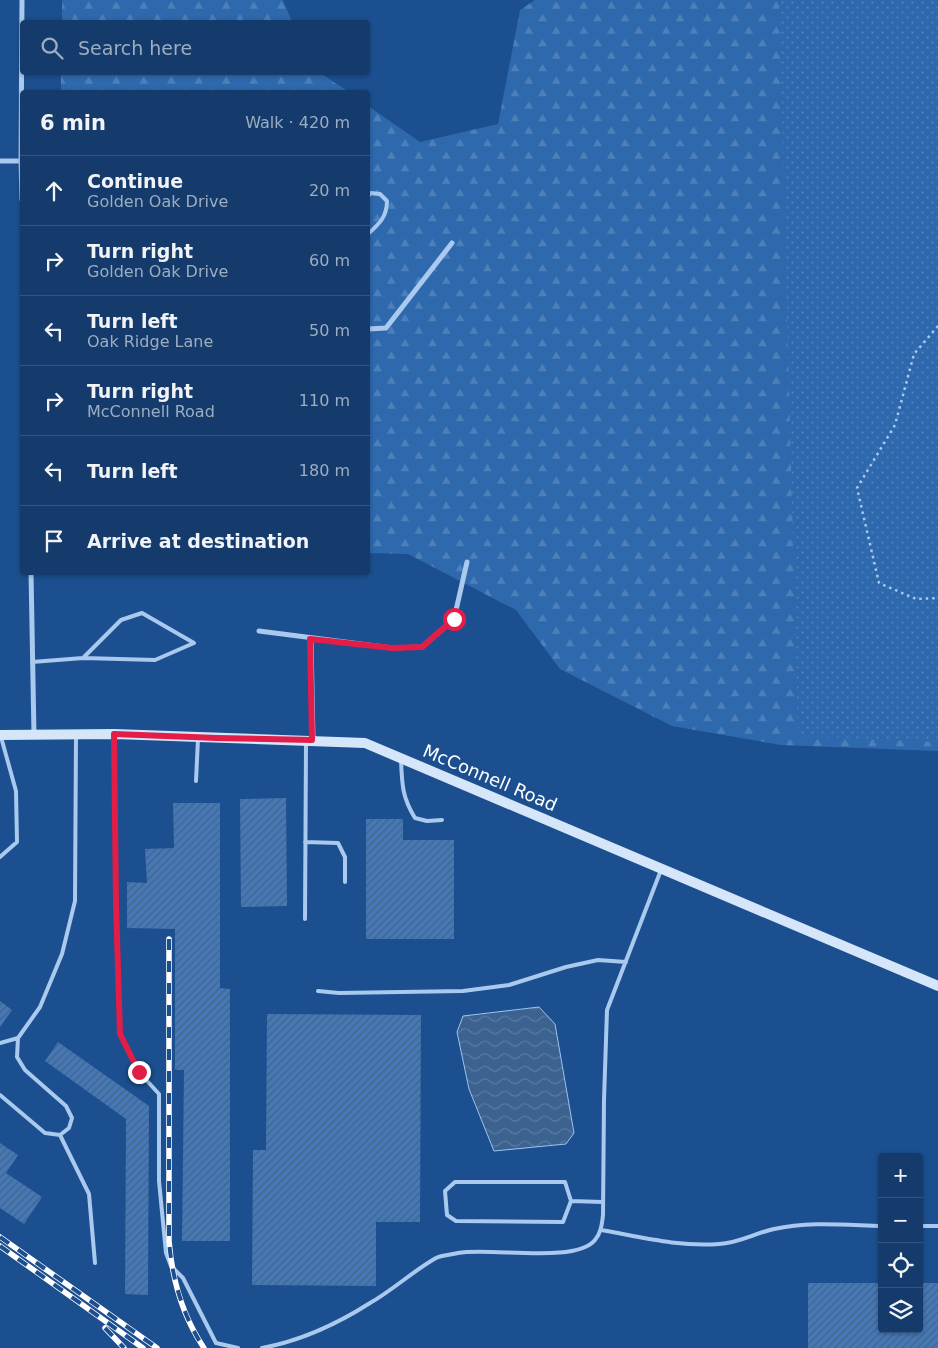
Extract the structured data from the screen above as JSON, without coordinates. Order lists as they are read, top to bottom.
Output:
{
  "streets": {
    "street": ["McConnell Road"]
  },
  "page": {
    "search": "Search here",
    "heading": ["6 min", "Walk · 420 m"],
    "list": [
      ["Continue", "Golden Oak Drive", "20 m"],
      ["Turn right", "Golden Oak Drive", "60 m"],
      ["Turn left", "Oak Ridge Lane", "50 m"],
      ["Turn right", "McConnell Road", "110 m"],
      ["Turn left", "180 m"],
      "Arrive at destination"
    ],
    "map_buttons": ["+", "−"]
  }
}
